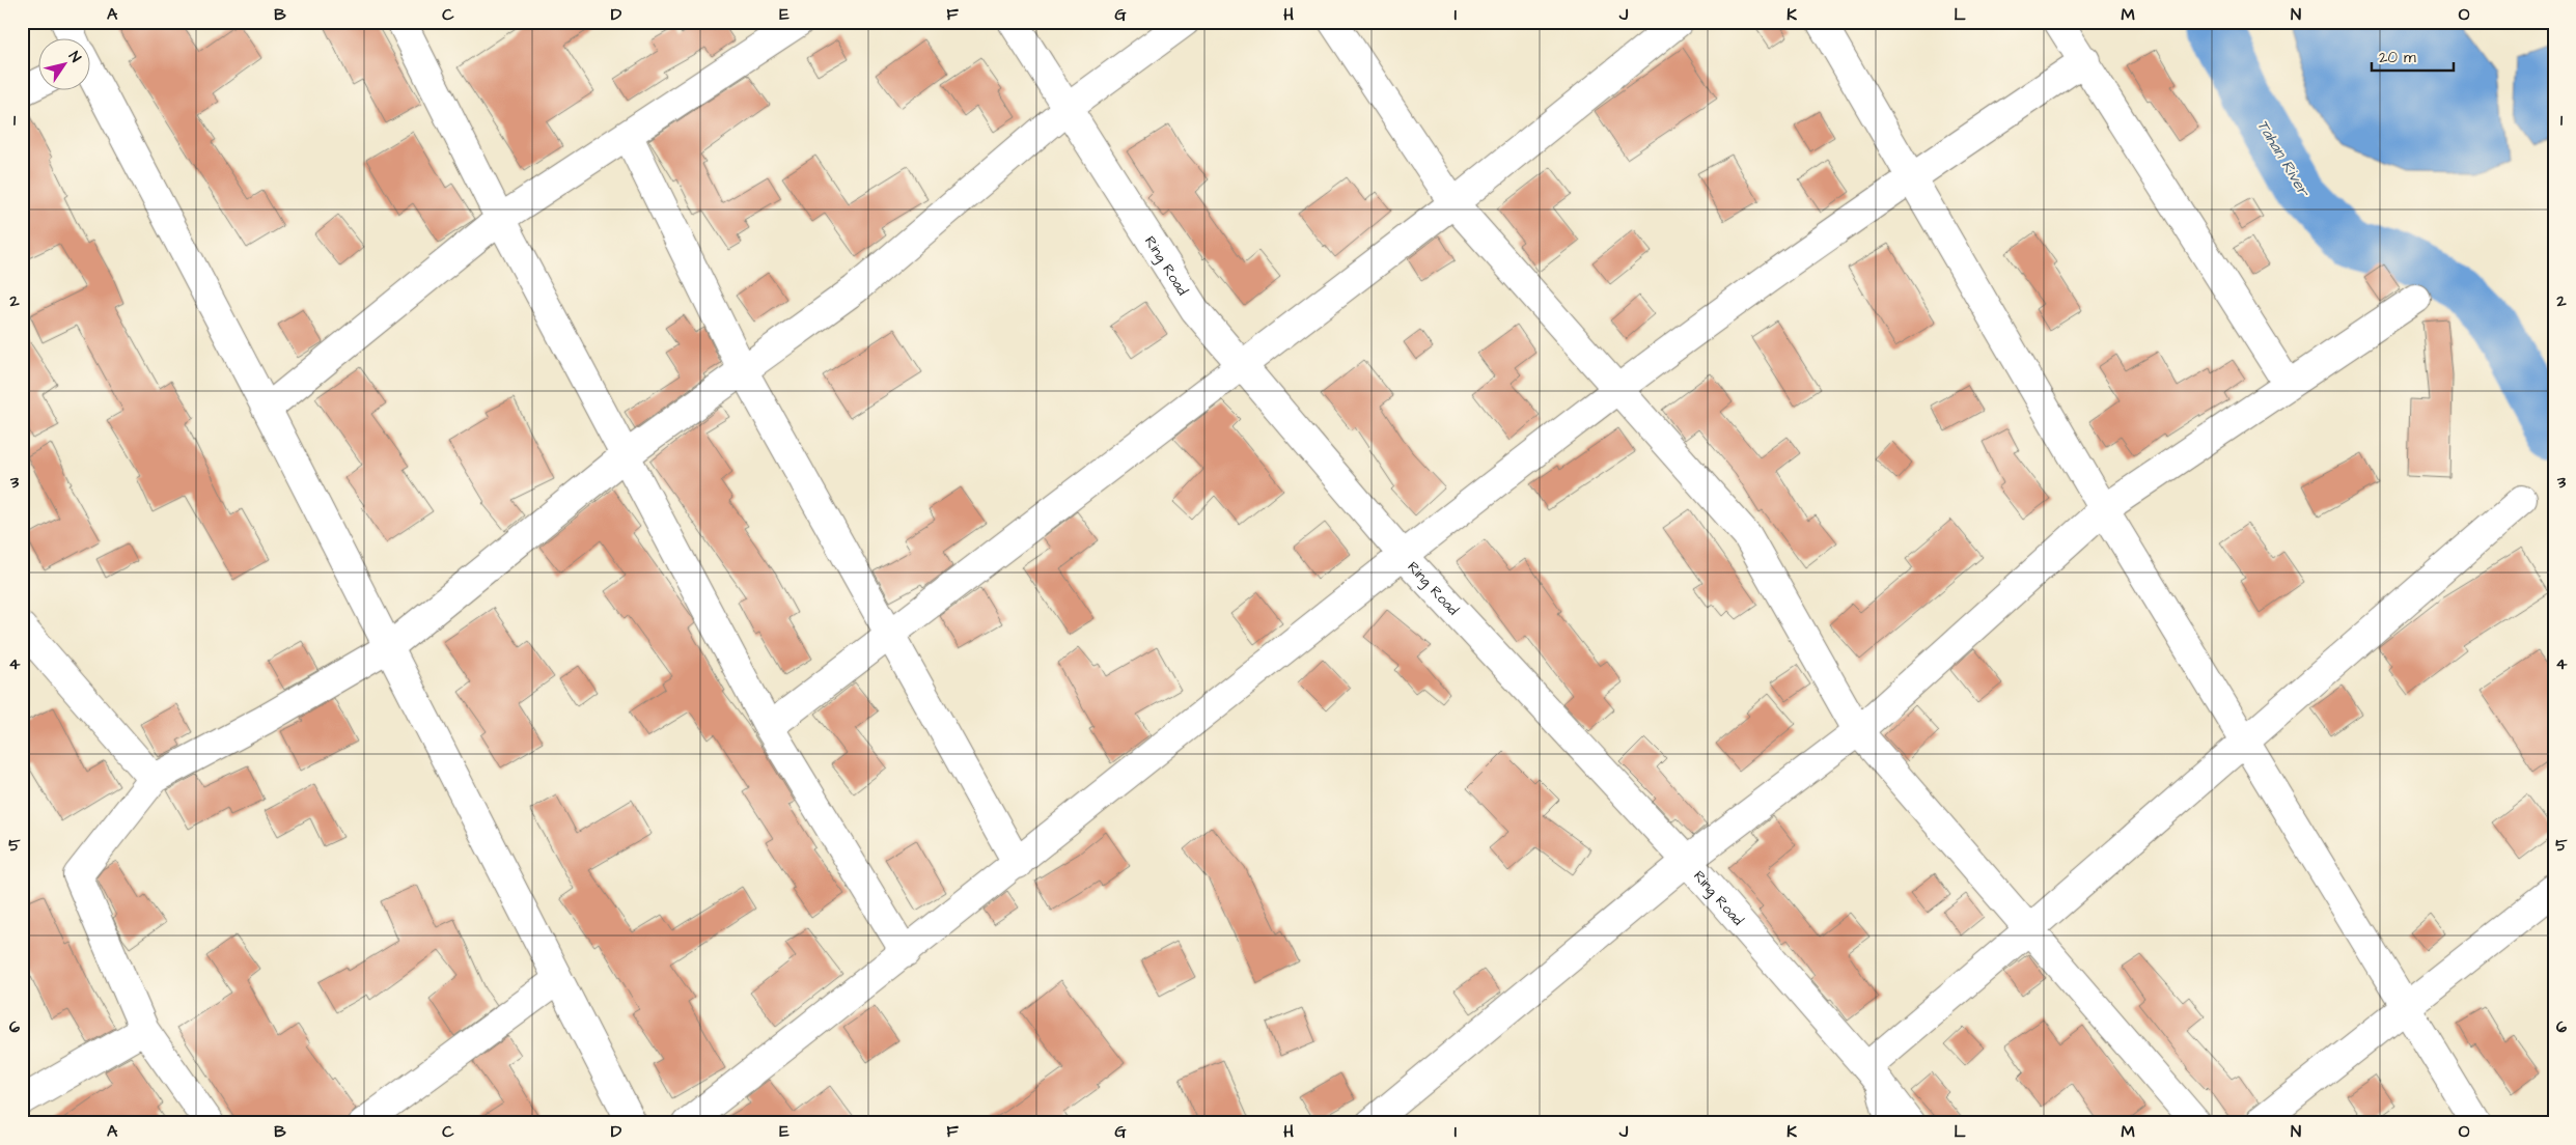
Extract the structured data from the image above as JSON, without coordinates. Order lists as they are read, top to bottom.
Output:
{
  "streets": {
    "main road": ["Ring Road"]
  },
  "water": ["Tahan River"],
  "scale_bar": "20 m",
  "north": "top right",
  "grid": {
    "columns": [
      "A",
      "B",
      "C",
      "D",
      "E",
      "F",
      "G",
      "H",
      "I",
      "J",
      "K",
      "L",
      "M",
      "N",
      "O"
    ],
    "rows": [
      "1",
      "2",
      "3",
      "4",
      "5",
      "6"
    ]
  }
}
